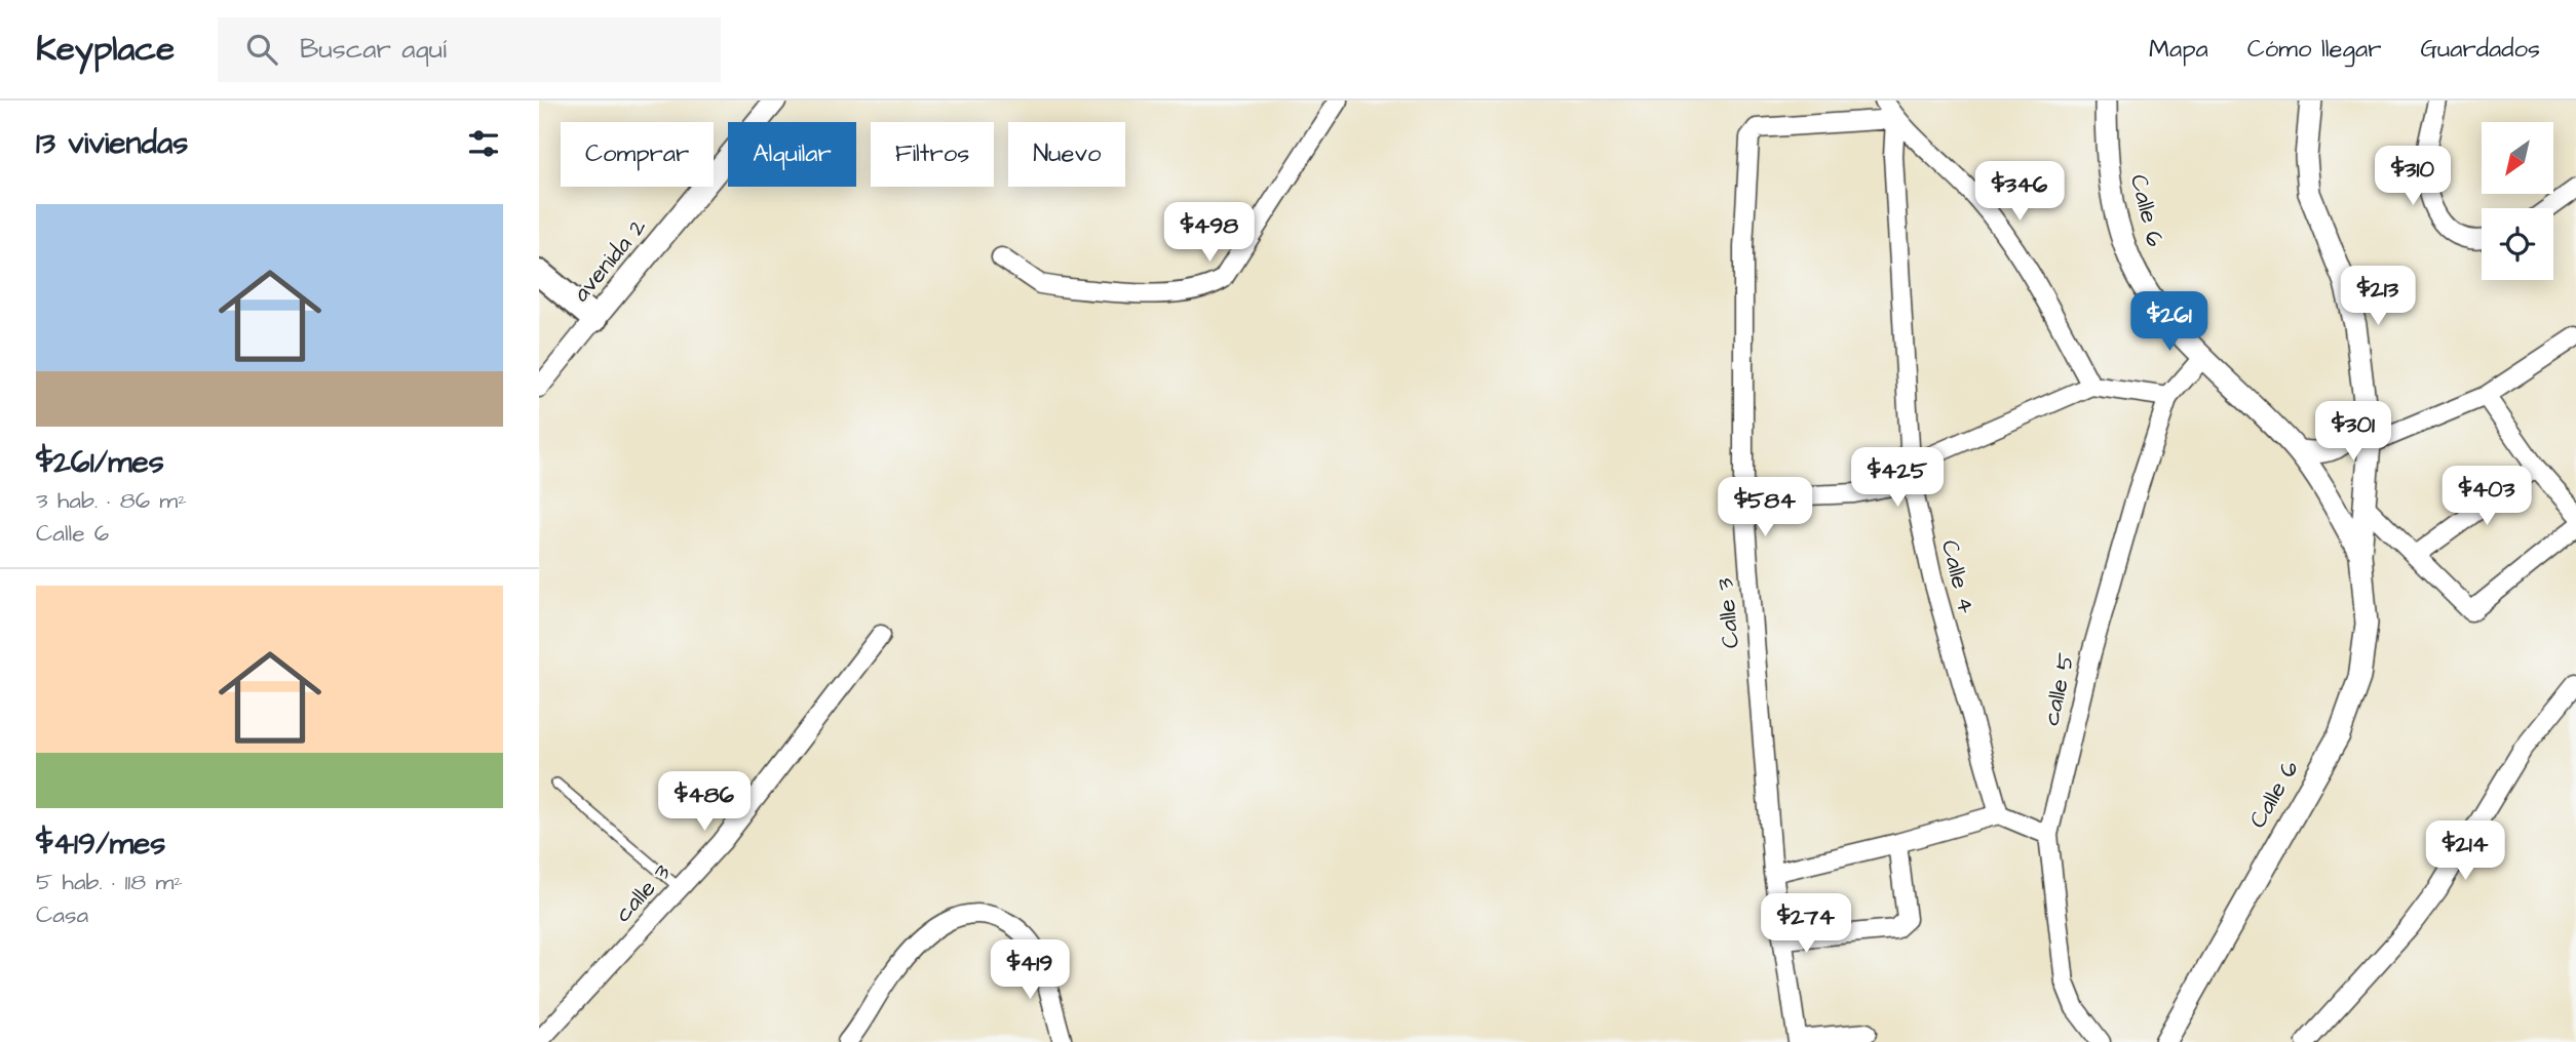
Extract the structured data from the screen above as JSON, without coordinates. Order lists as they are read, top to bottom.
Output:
{
  "streets": {
    "street": [
      "Calle 6",
      "avenida 2",
      "Calle 4",
      "Calle 3",
      "calle 5",
      "calle 3"
    ]
  },
  "crossings": [
    ["Calle 6", "calle 5"],
    ["Calle 4", "Calle 3"]
  ],
  "north": "bottom left",
  "page": {
    "header": "Keyplace",
    "search": "Buscar aquí",
    "nav": ["Mapa", "Cómo llegar", "Guardados"],
    "heading": "13 viviendas",
    "chip": [
      "Comprar",
      "Alquilar",
      "Filtros",
      "Nuevo"
    ],
    "price": [
      "$310",
      "$346",
      "$498",
      "$213",
      "$261",
      "$301",
      "$425",
      "$403",
      "$584",
      "$486",
      "$214",
      "$274",
      "$419"
    ],
    "list": [
      {
        "name": "$261/mes",
        "note": "3 hab. · 86 m² · Calle 6"
      },
      {
        "name": "$419/mes",
        "note": "5 hab. · 118 m² · Casa"
      }
    ]
  }
}
